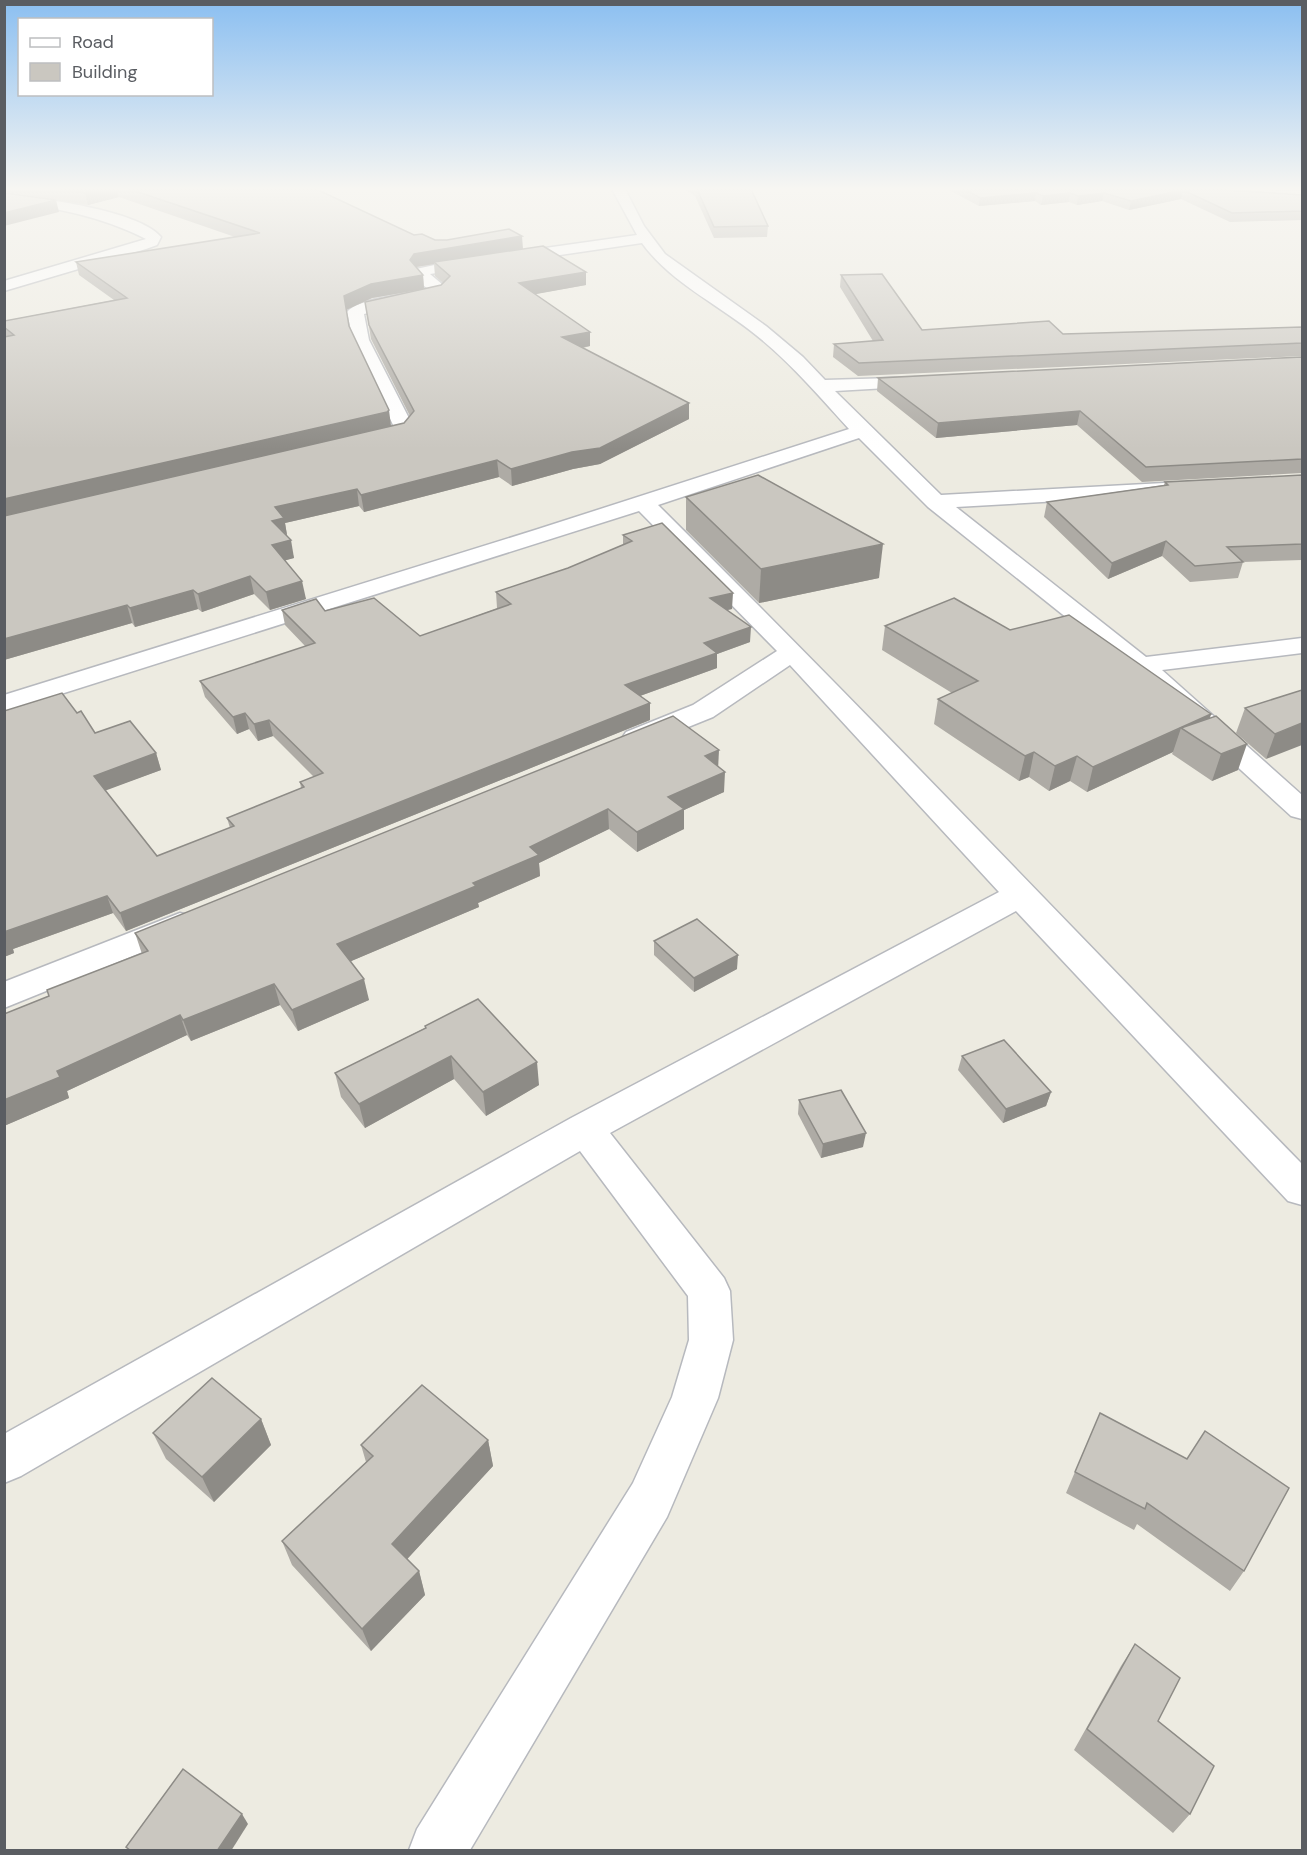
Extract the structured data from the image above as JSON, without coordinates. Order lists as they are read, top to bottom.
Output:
{
  "legend": ["Road", "Building"]
}
